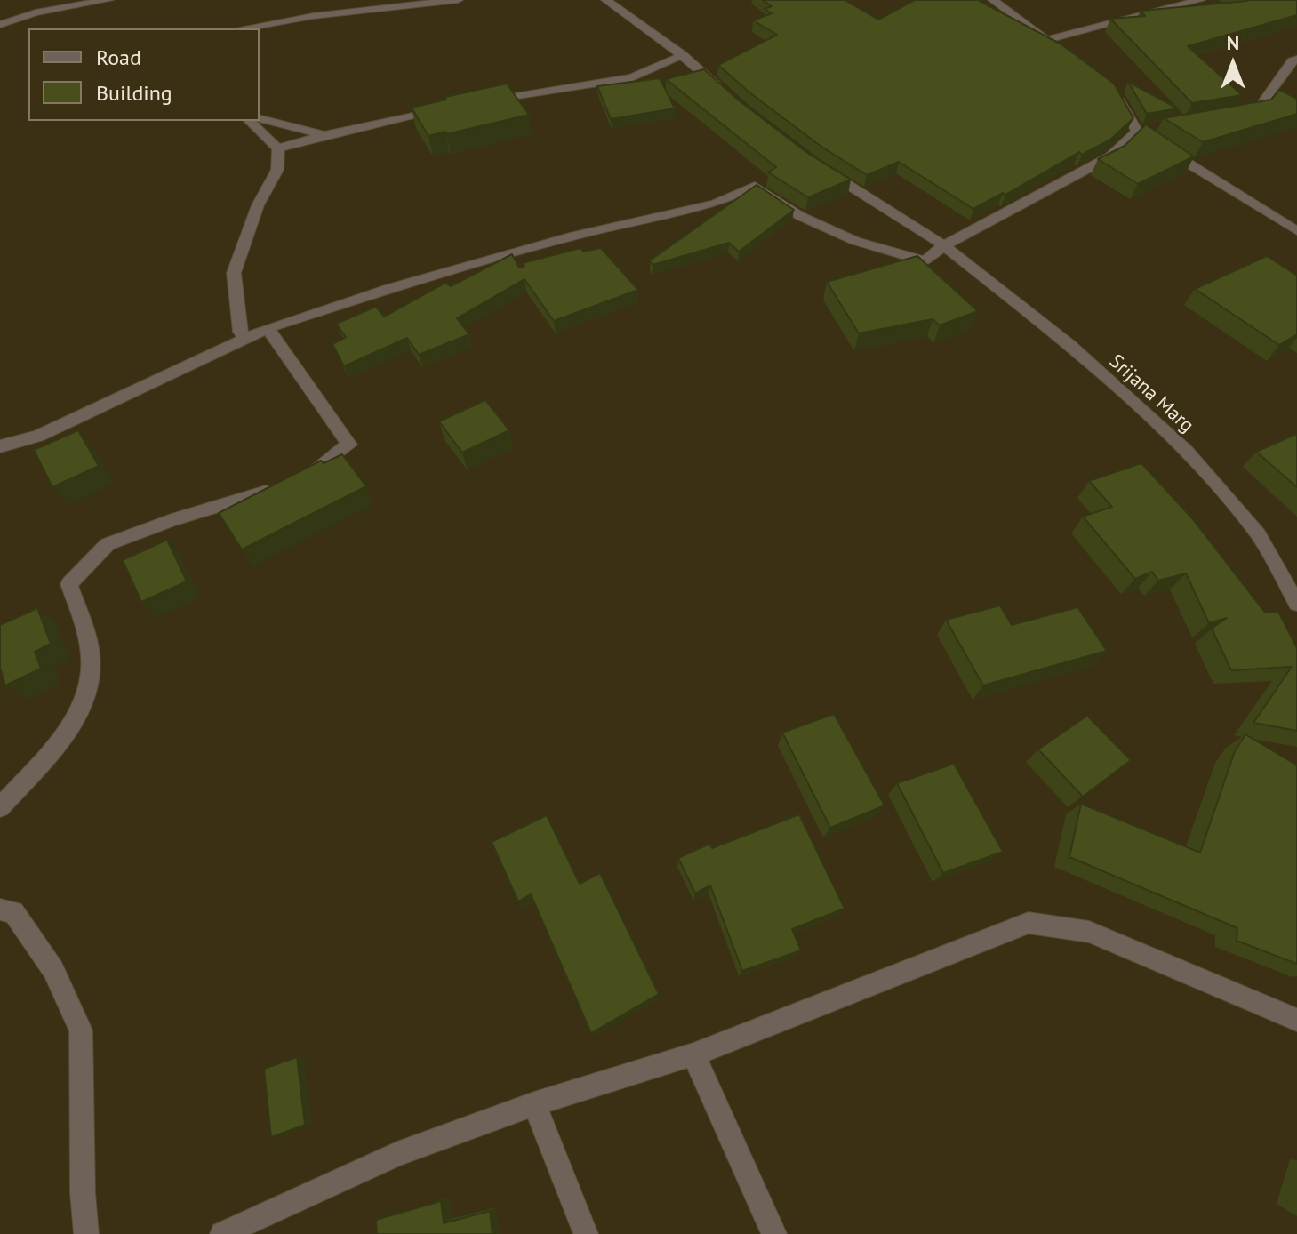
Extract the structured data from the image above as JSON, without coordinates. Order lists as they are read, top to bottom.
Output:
{
  "streets": {
    "street": ["Srijana Marg"]
  },
  "legend": ["Road", "Building"],
  "north": "top"
}
